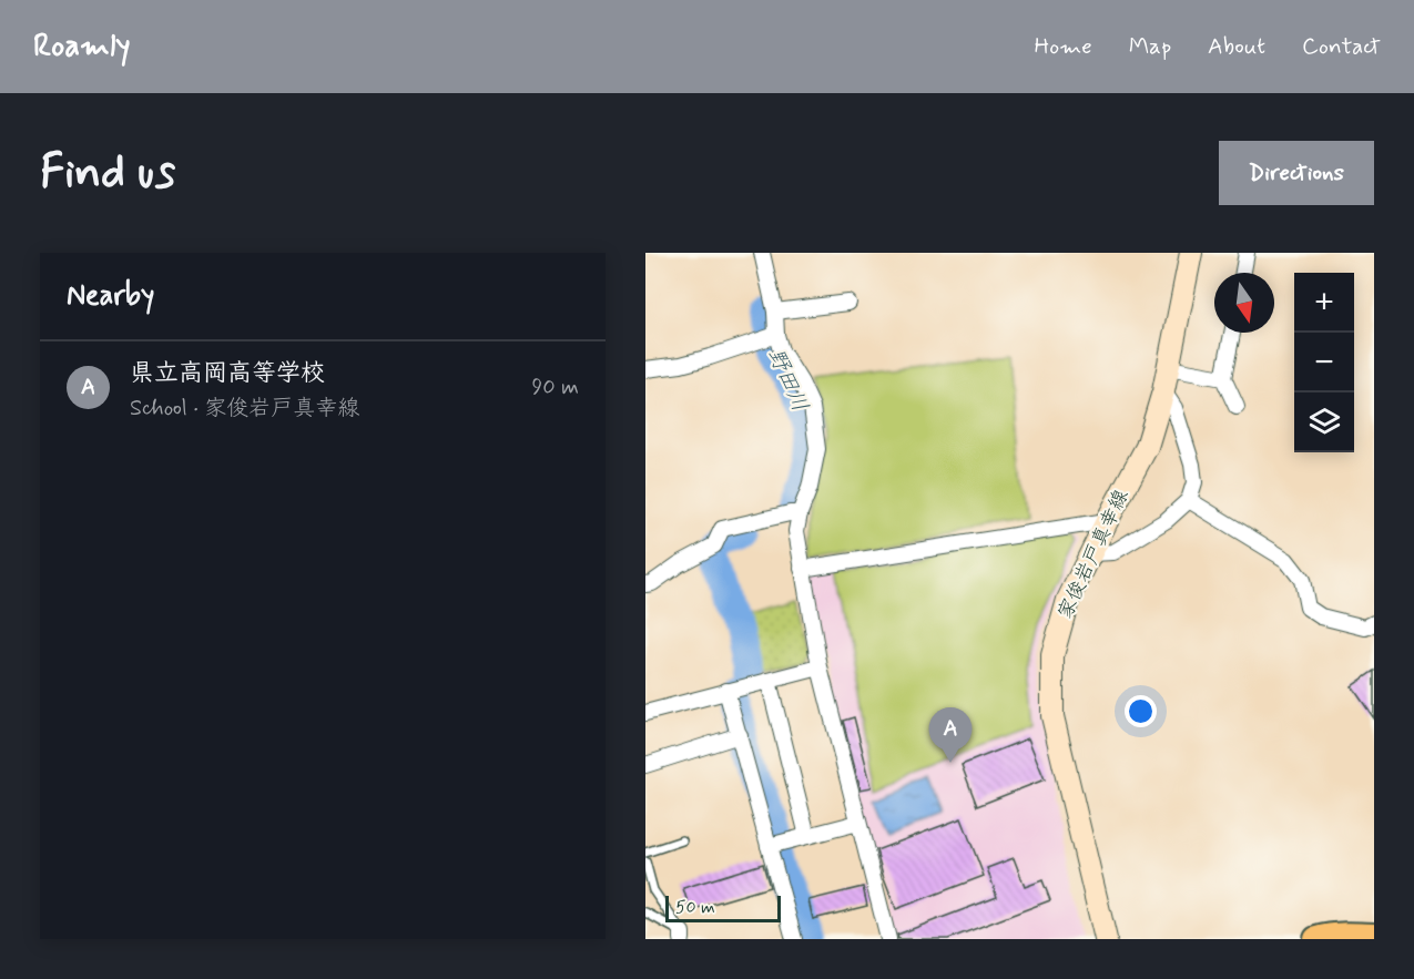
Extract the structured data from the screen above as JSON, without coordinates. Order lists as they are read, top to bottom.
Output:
{
  "streets": {
    "main road": ["家俊岩戸真幸線"]
  },
  "water": ["野田川"],
  "scale_bar": "50 m",
  "north": "bottom",
  "page": {
    "header": "Roamly",
    "nav": [
      "Home",
      "Map",
      "About",
      "Contact"
    ],
    "buttons": "Directions",
    "title": "Find us",
    "heading": "Nearby",
    "map_buttons": ["+", "−"],
    "list": [
      {
        "mark": "A",
        "name": "県立高岡高等学校",
        "note": "School · 家俊岩戸真幸線",
        "value": "90 m"
      }
    ],
    "pins": "A",
    "scale": "50 m"
  }
}
